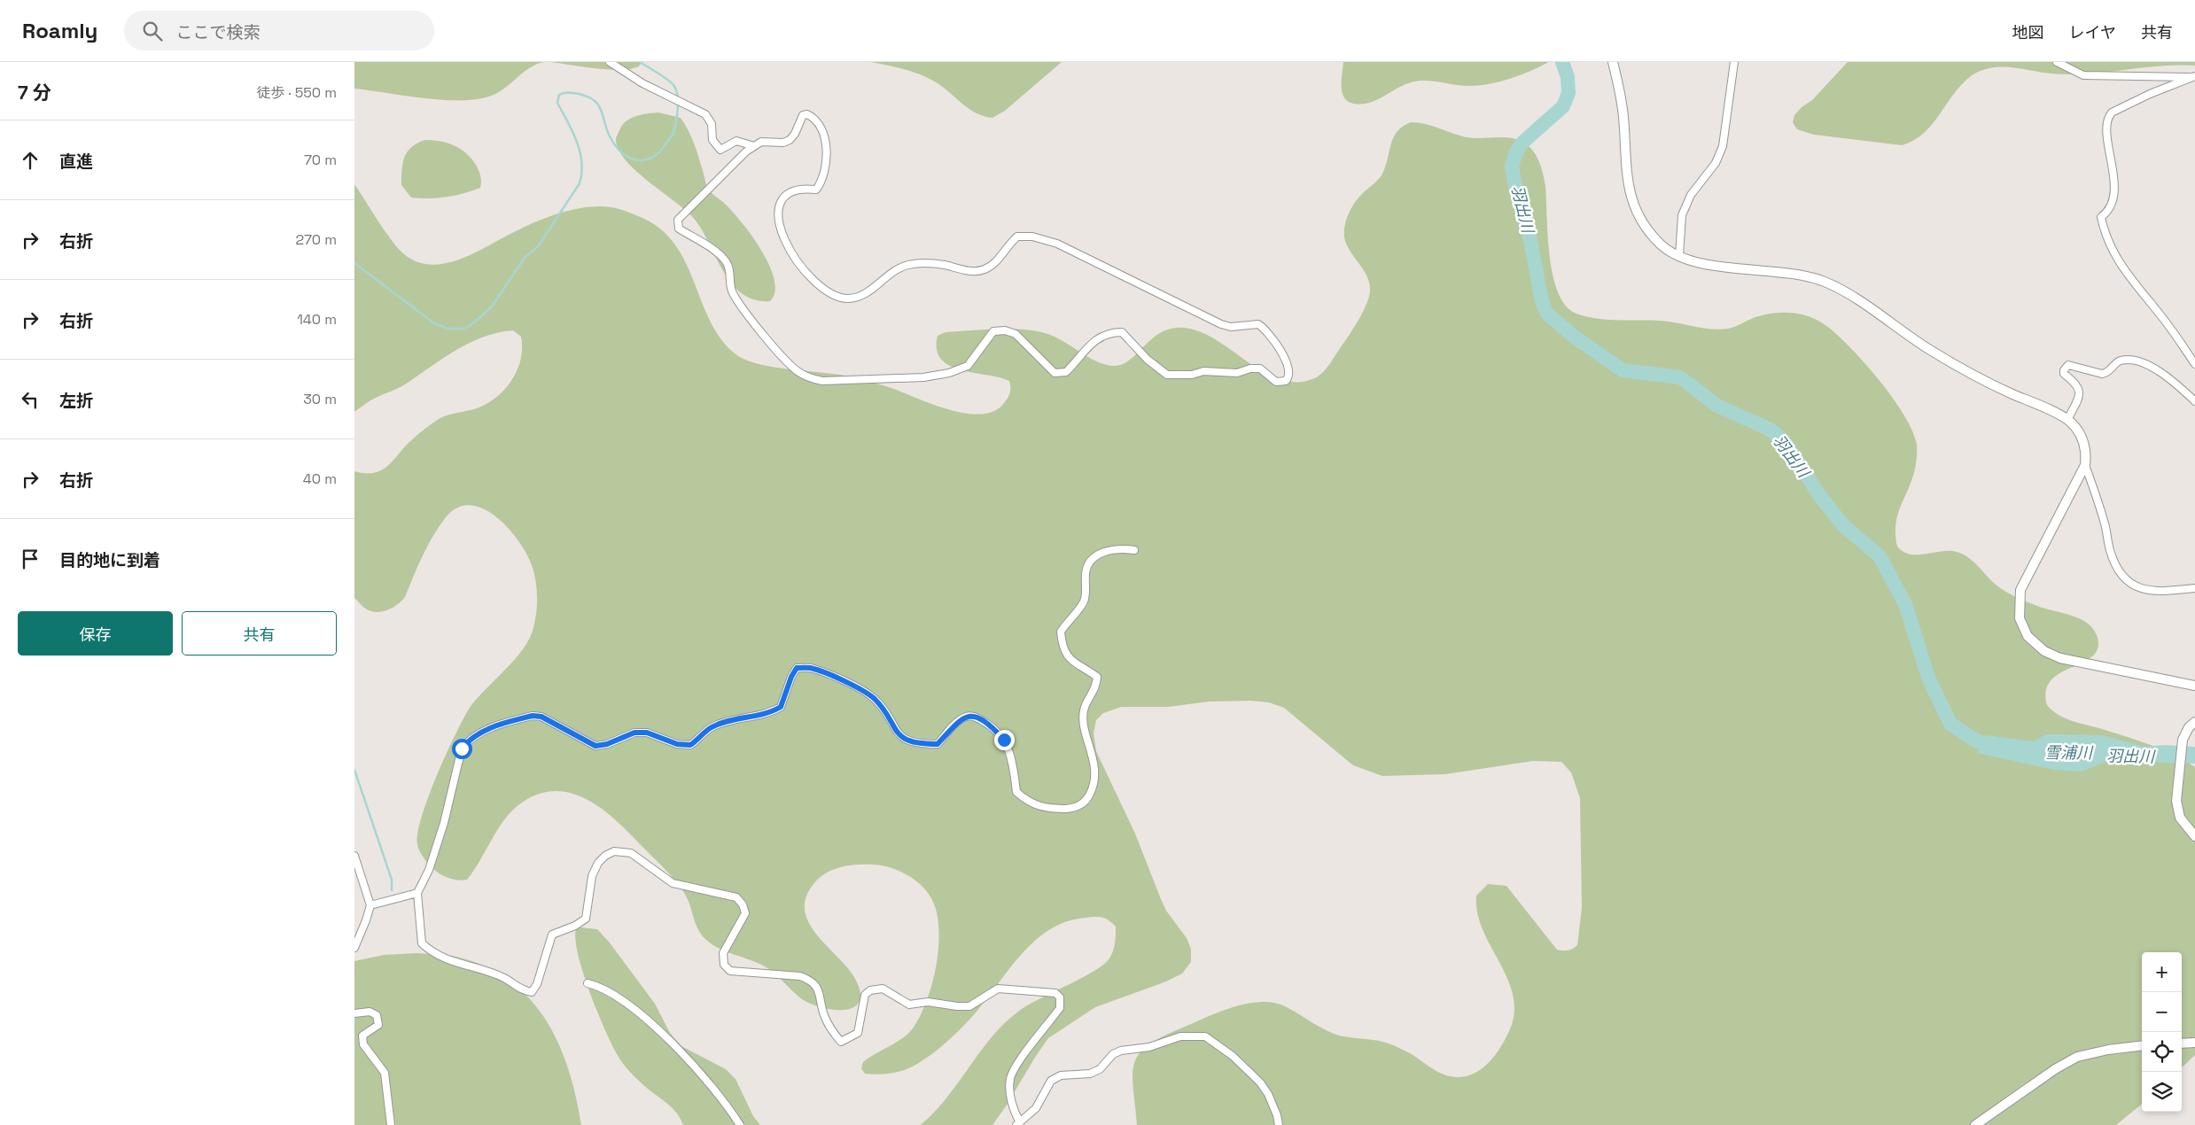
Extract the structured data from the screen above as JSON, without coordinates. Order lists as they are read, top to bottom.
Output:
{
  "water": ["羽出川", "雪浦川"],
  "page": {
    "header": "Roamly",
    "search": "ここで検索",
    "nav": ["地図", "レイヤ", "共有"],
    "heading": ["7 分", "徒歩 · 550 m"],
    "list": [
      ["直進", "70 m"],
      ["右折", "270 m"],
      ["右折", "140 m"],
      ["左折", "30 m"],
      ["右折", "40 m"],
      "目的地に到着"
    ],
    "buttons": ["保存", "共有"],
    "map_buttons": ["+", "−"]
  }
}
